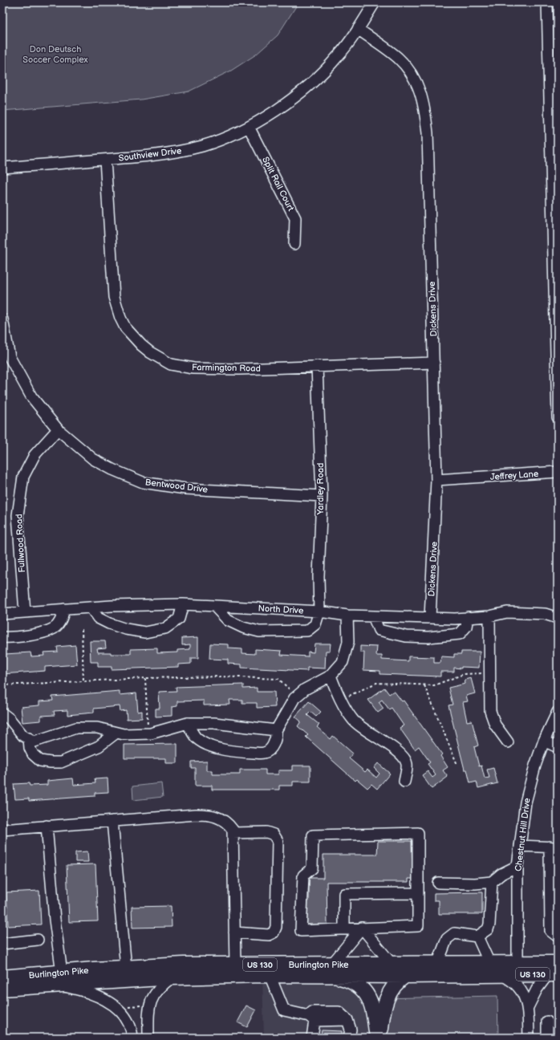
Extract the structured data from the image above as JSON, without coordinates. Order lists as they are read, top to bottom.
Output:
{
  "streets": {
    "highway": ["US 130", "Burlington Pike"],
    "street": [
      "Southview Drive",
      "Split Rail Court",
      "Dickens Drive",
      "Farmington Road",
      "Jeffrey Lane",
      "Bentwood Drive",
      "Yardley Road",
      "Fullwood Road",
      "North Drive",
      "Chestnut Hill Drive"
    ]
  },
  "crossings": [
    ["Southview Drive", "Split Rail Court"],
    ["Southview Drive", "Dickens Drive"],
    ["Southview Drive", "Farmington Road"],
    ["Dickens Drive", "Farmington Road"],
    ["Dickens Drive", "Jeffrey Lane"],
    ["Dickens Drive", "North Drive"],
    ["Farmington Road", "Yardley Road"],
    ["Bentwood Drive", "Yardley Road"],
    ["Bentwood Drive", "Fullwood Road"],
    ["Yardley Road", "North Drive"],
    ["Fullwood Road", "North Drive"],
    ["Chestnut Hill Drive", "Burlington Pike"]
  ],
  "parks": ["Don Deutsch Soccer Complex"]
}
